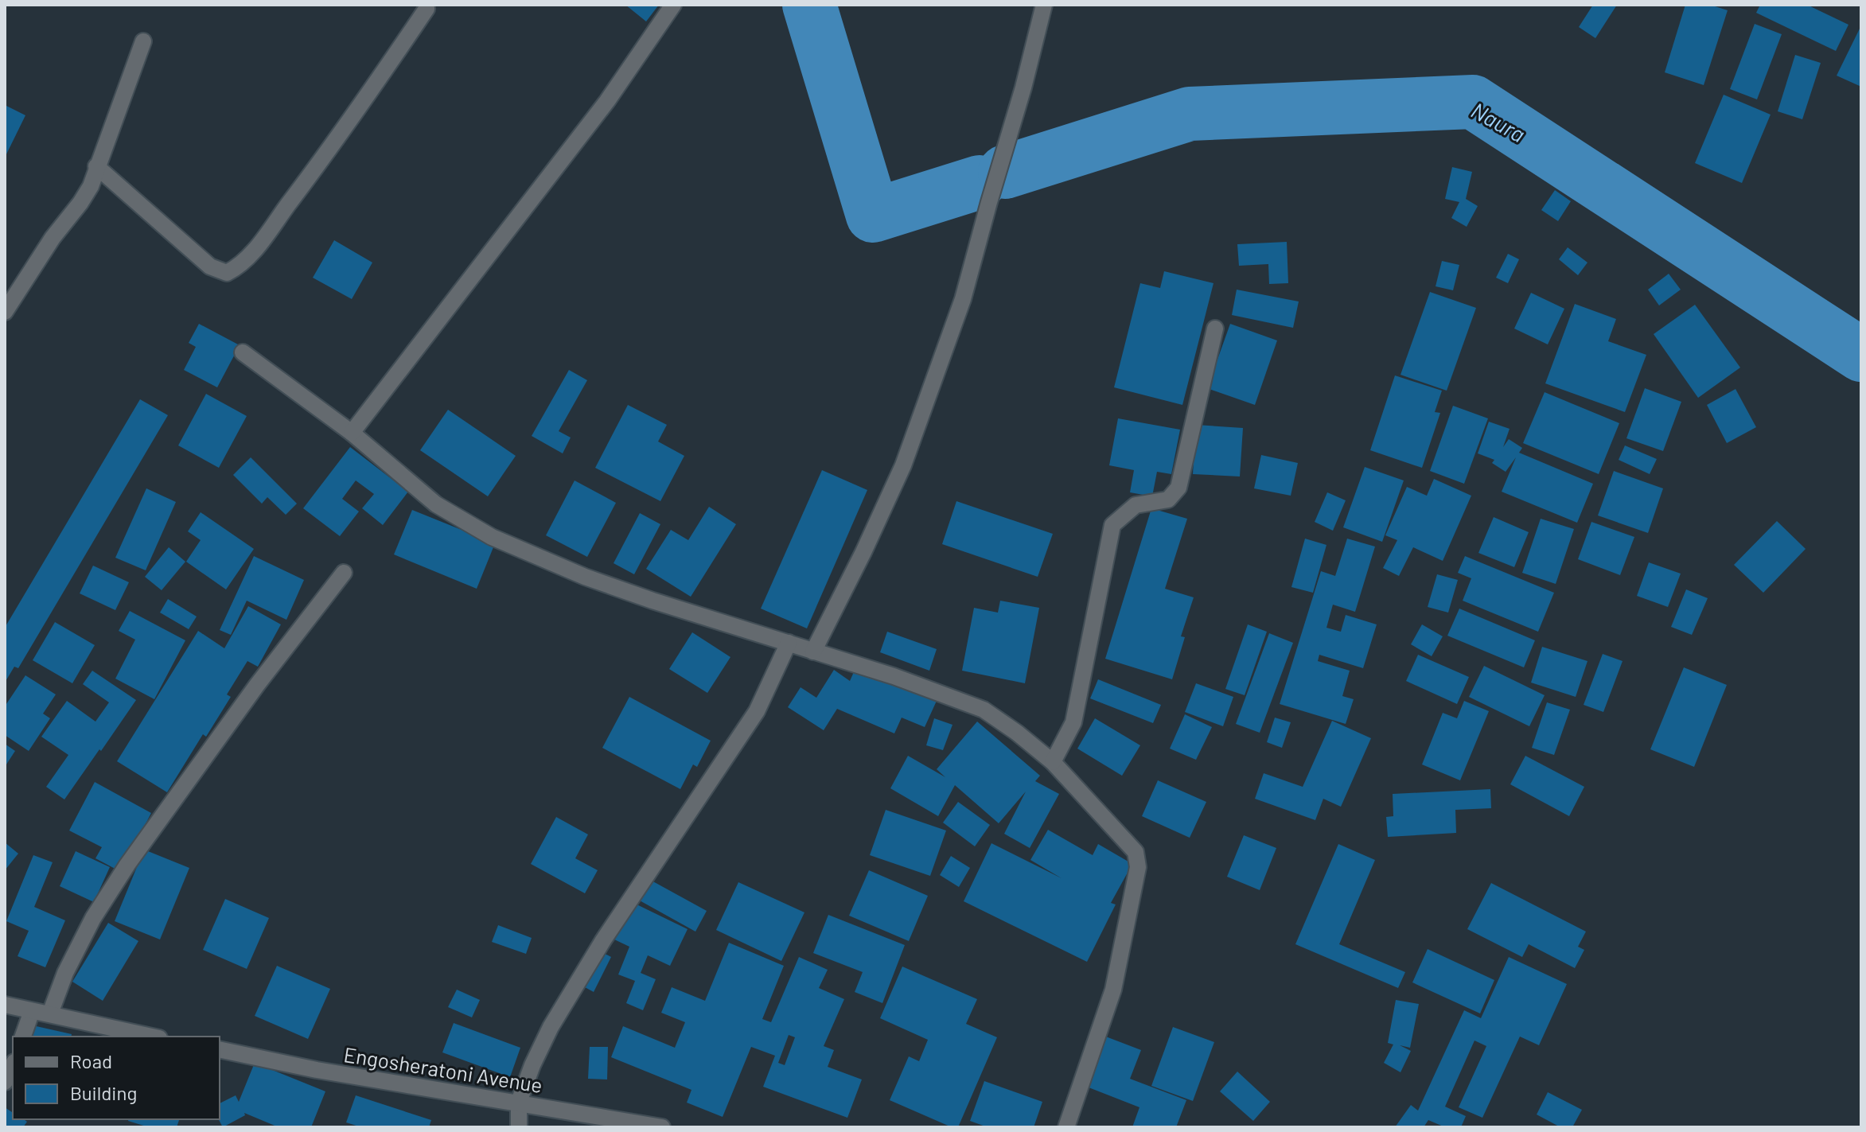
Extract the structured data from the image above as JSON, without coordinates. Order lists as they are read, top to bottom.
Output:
{
  "streets": {
    "street": ["Engosheratoni Avenue"]
  },
  "water": ["Naura"],
  "legend": ["Road", "Building"]
}
